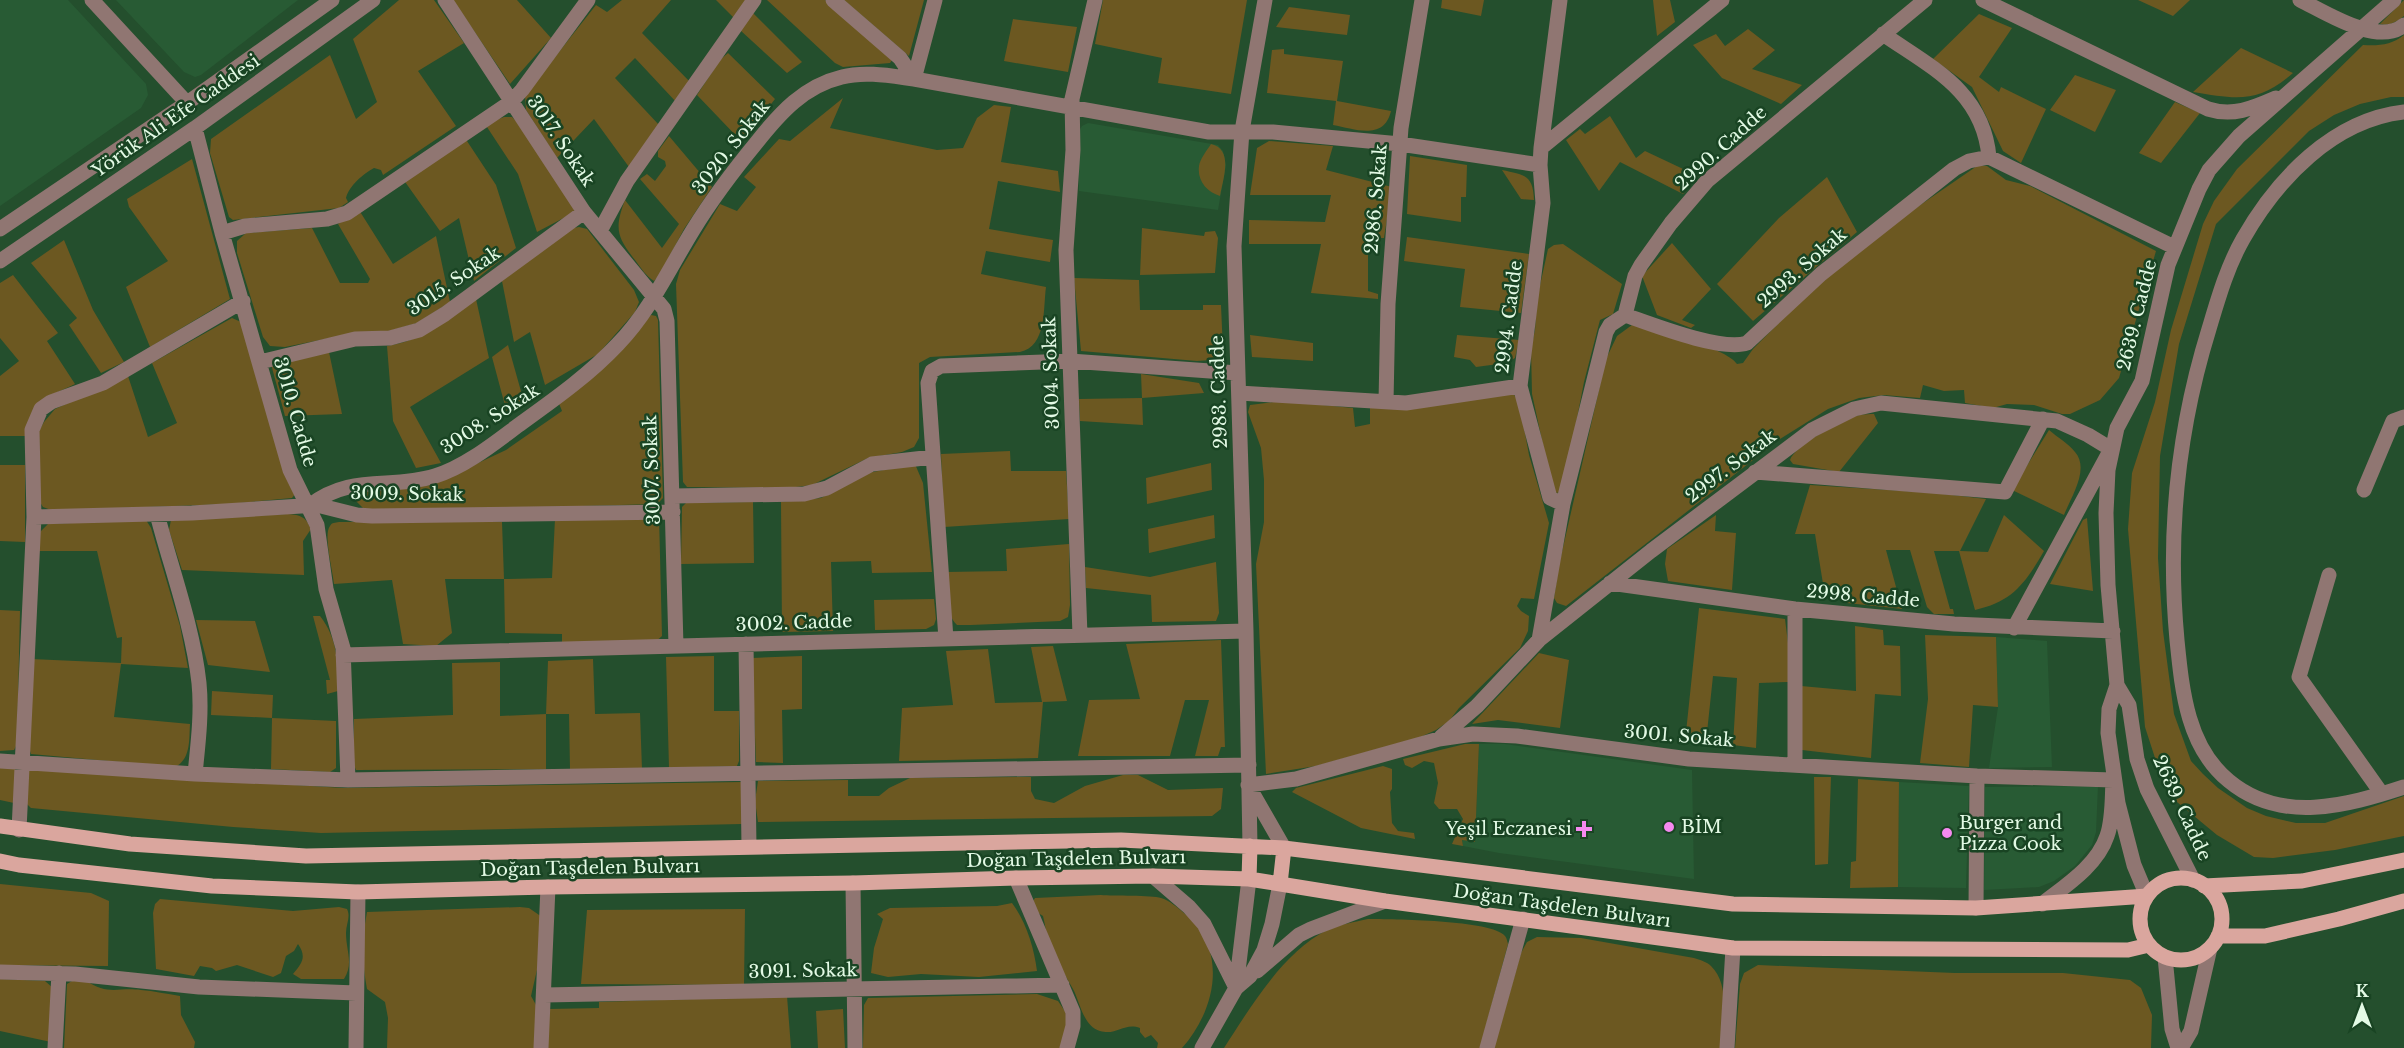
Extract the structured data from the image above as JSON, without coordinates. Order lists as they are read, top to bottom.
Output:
{
  "streets": {
    "main road": ["Doğan Taşdelen Bulvarı"],
    "street": [
      "Yörük Ali Efe Caddesi",
      "3017. Sokak",
      "3020. Sokak",
      "2990. Cadde",
      "2986. Sokak",
      "2993. Sokak",
      "3015. Sokak",
      "2639. Cadde",
      "2994. Cadde",
      "3004. Sokak",
      "2983. Cadde",
      "3010. Cadde",
      "3008. Sokak",
      "2997. Sokak",
      "3007. Sokak",
      "3009. Sokak",
      "2998. Cadde",
      "3002. Cadde",
      "3001. Sokak",
      "3091. Sokak"
    ]
  },
  "crossings": [
    ["Yörük Ali Efe Caddesi", "3010. Cadde"],
    ["3017. Sokak", "3020. Sokak"],
    ["3017. Sokak", "3015. Sokak"],
    ["3017. Sokak", "3008. Sokak"],
    ["3017. Sokak", "3007. Sokak"],
    ["3020. Sokak", "2986. Sokak"],
    ["3020. Sokak", "2994. Cadde"],
    ["3020. Sokak", "3004. Sokak"],
    ["3020. Sokak", "2983. Cadde"],
    ["3020. Sokak", "3008. Sokak"],
    ["3020. Sokak", "3007. Sokak"],
    ["2990. Cadde", "2993. Sokak"],
    ["3015. Sokak", "3010. Cadde"],
    ["2639. Cadde", "2997. Sokak"],
    ["2639. Cadde", "2998. Cadde"],
    ["2639. Cadde", "3001. Sokak"],
    ["2639. Cadde", "Doğan Taşdelen Bulvarı"],
    ["3004. Sokak", "3002. Cadde"],
    ["2983. Cadde", "3002. Cadde"],
    ["2983. Cadde", "3001. Sokak"],
    ["2983. Cadde", "Doğan Taşdelen Bulvarı"],
    ["3010. Cadde", "3008. Sokak"],
    ["3010. Cadde", "3009. Sokak"],
    ["3010. Cadde", "3002. Cadde"],
    ["3008. Sokak", "3007. Sokak"],
    ["3008. Sokak", "3009. Sokak"],
    ["2997. Sokak", "2998. Cadde"],
    ["2997. Sokak", "3001. Sokak"],
    ["3007. Sokak", "3009. Sokak"],
    ["3007. Sokak", "3002. Cadde"]
  ],
  "places": {
    "other": ["BİM", "Burger and Pizza Cook"],
    "health": ["Yeşil Eczanesi"]
  },
  "north": "top"
}
